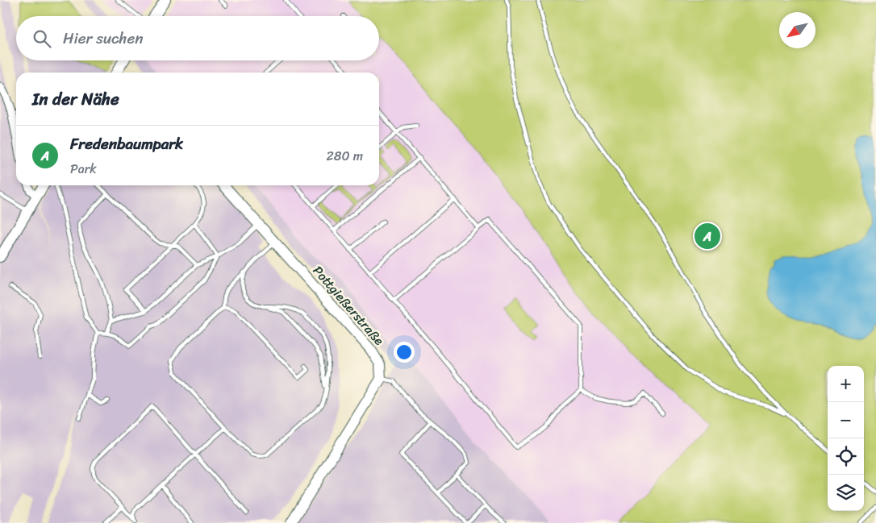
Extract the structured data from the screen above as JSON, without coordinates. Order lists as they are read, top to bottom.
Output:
{
  "streets": {
    "street": ["Pottgießerstraße"]
  },
  "north": "bottom left",
  "page": {
    "search": "Hier suchen",
    "heading": "In der Nähe",
    "list": [
      {
        "mark": "A",
        "name": "Fredenbaumpark",
        "note": "Park",
        "value": "280 m"
      }
    ],
    "pins": "A",
    "map_buttons": ["+", "−"]
  }
}
